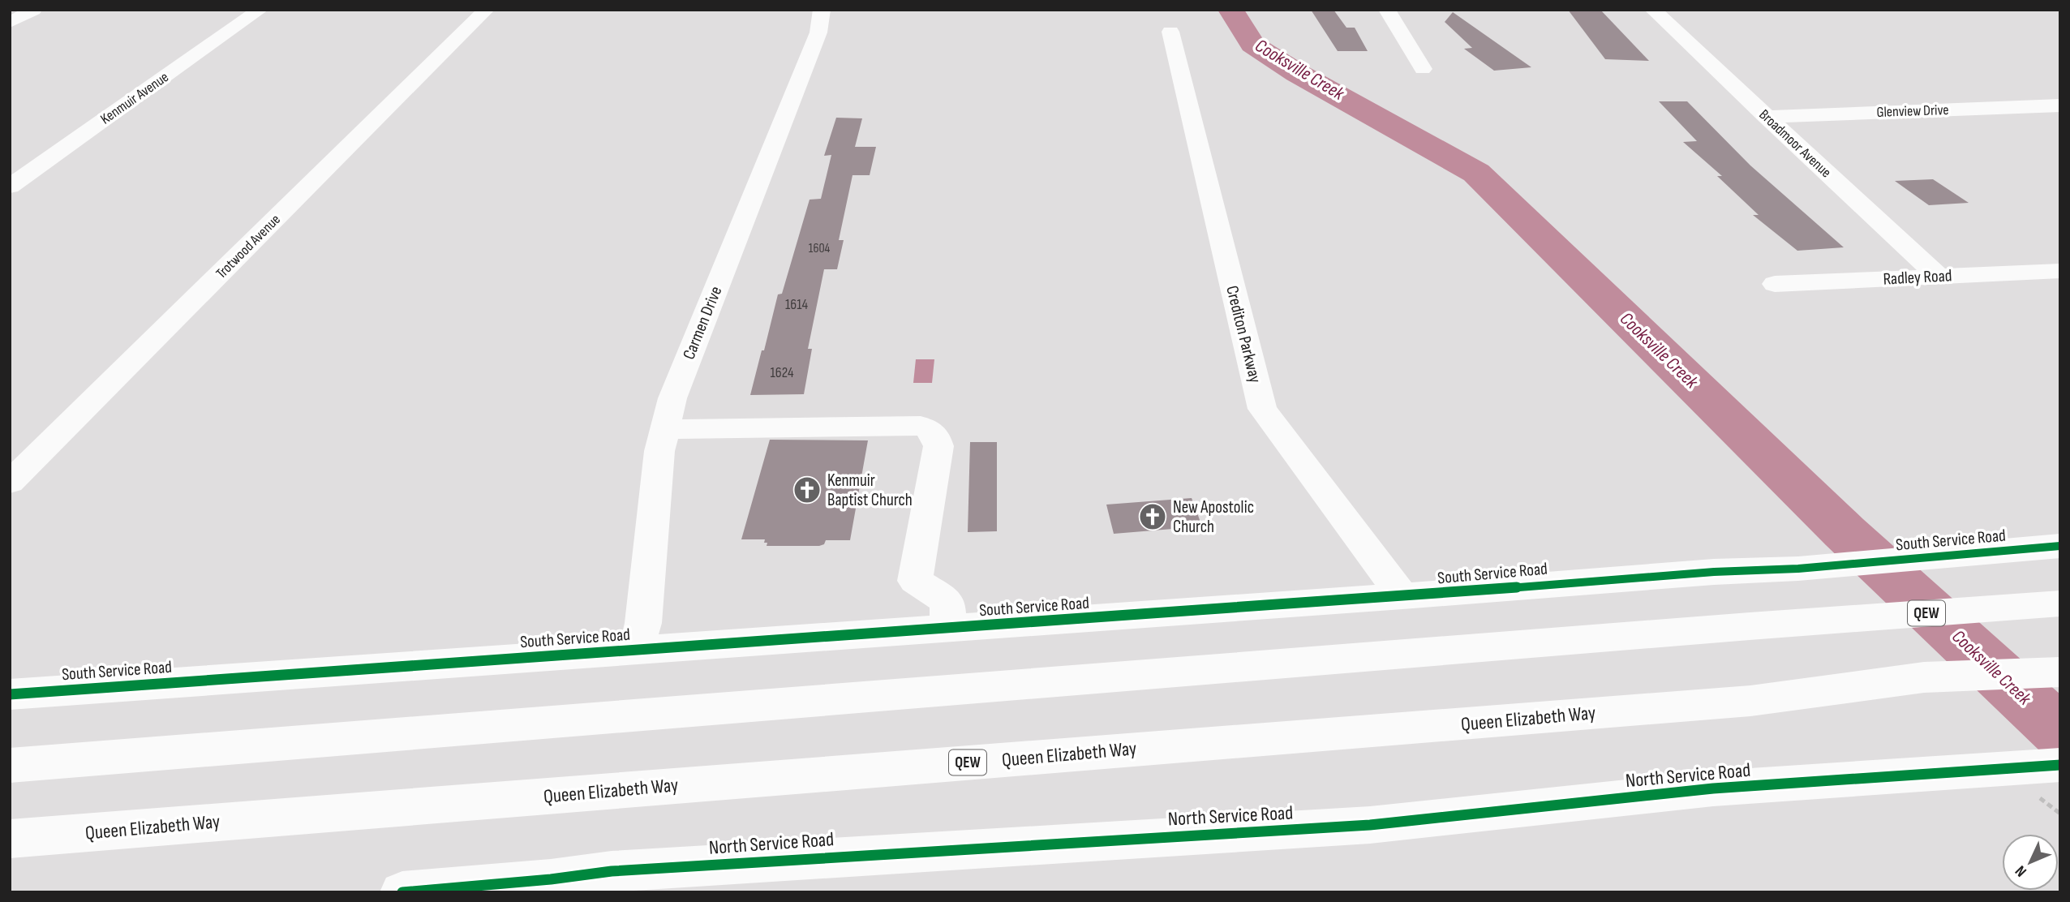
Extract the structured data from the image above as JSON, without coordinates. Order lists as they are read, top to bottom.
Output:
{
  "streets": {
    "main road": [
      "Kenmuir Avenue",
      "Glenview Drive",
      "Broadmoor Avenue",
      "Trotwood Avenue",
      "Radley Road",
      "Carmen Drive",
      "Crediton Parkway",
      "South Service Road",
      "QEW",
      "Queen Elizabeth Way",
      "North Service Road"
    ]
  },
  "crossings": [
    ["Glenview Drive", "Broadmoor Avenue"],
    ["Broadmoor Avenue", "Radley Road"],
    ["Carmen Drive", "South Service Road"],
    ["Crediton Parkway", "South Service Road"]
  ],
  "water": ["Cooksville Creek"],
  "places": {
    "church": ["Kenmuir Baptist Church", "New Apostolic Church"]
  },
  "house_numbers": ["1604", "1614", "1624"],
  "north": "bottom left"
}
